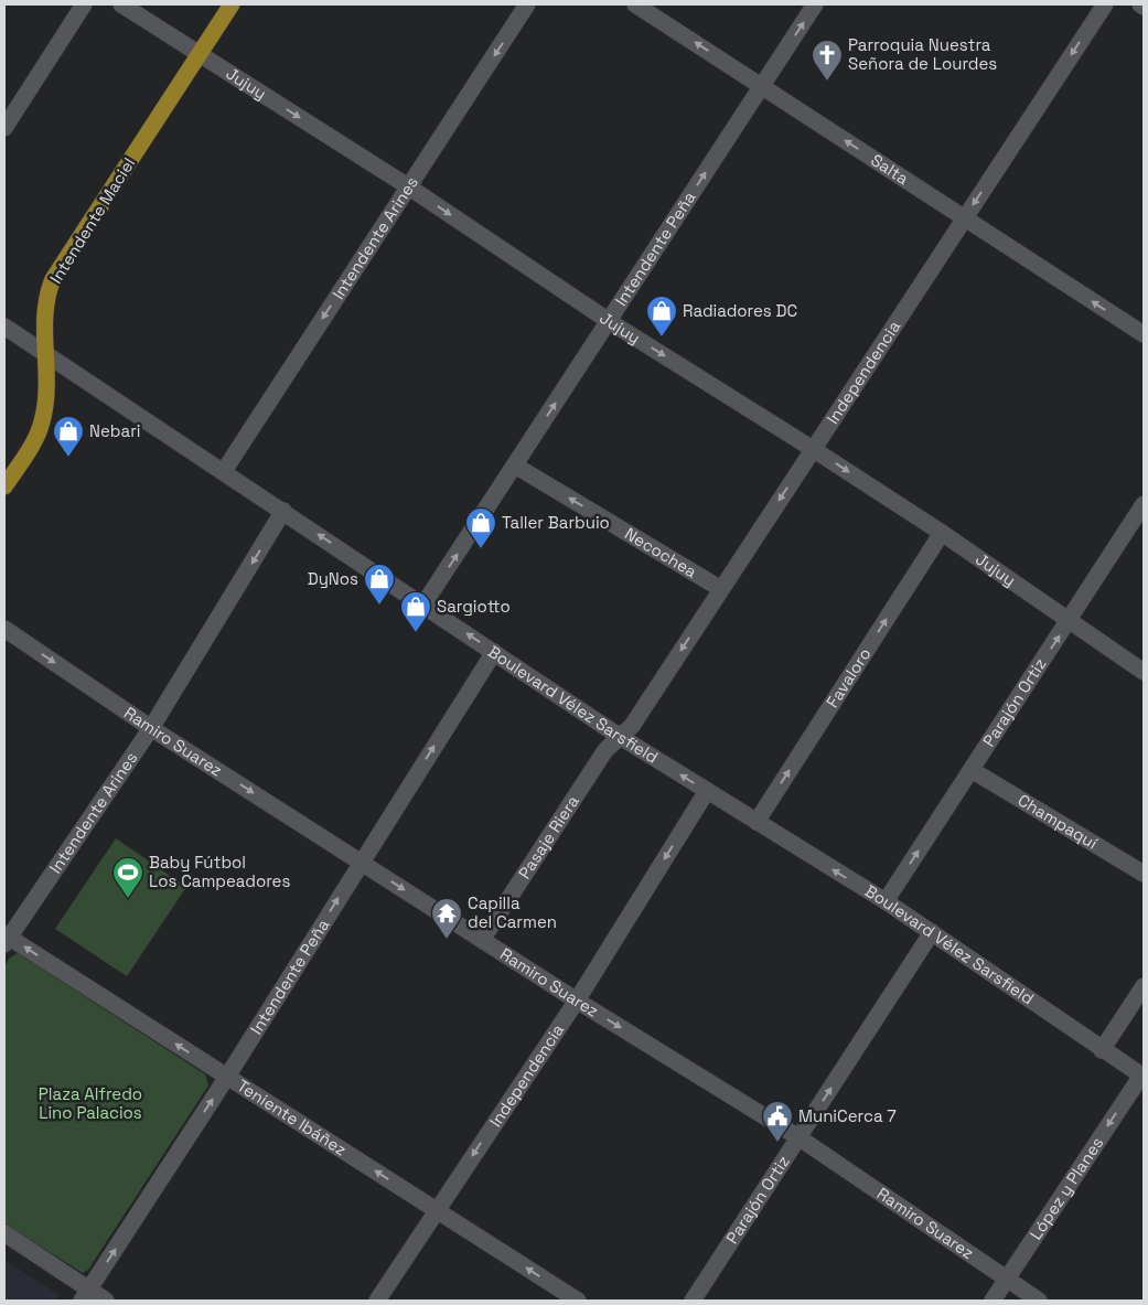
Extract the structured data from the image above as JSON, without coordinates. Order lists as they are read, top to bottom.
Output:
{
  "streets": {
    "main road": ["Intendente Maciel"],
    "street": [
      "Jujuy",
      "Salta",
      "Intendente Arines",
      "Intendente Peña",
      "Independencia",
      "Necochea",
      "Favaloro",
      "Parajón Ortiz",
      "Boulevard Vélez Sarsfield",
      "Ramiro Suarez",
      "Champaquí",
      "Pasaje Riera",
      "Teniente Ibáñez",
      "López y Planes"
    ]
  },
  "crossings": [
    ["Jujuy", "Intendente Maciel"],
    ["Jujuy", "Intendente Arines"],
    ["Jujuy", "Intendente Peña"],
    ["Jujuy", "Independencia"],
    ["Jujuy", "Favaloro"],
    ["Jujuy", "Parajón Ortiz"],
    ["Salta", "Intendente Peña"],
    ["Salta", "Independencia"],
    ["Intendente Maciel", "Boulevard Vélez Sarsfield"],
    ["Intendente Arines", "Boulevard Vélez Sarsfield"],
    ["Intendente Arines", "Ramiro Suarez"],
    ["Intendente Arines", "Teniente Ibáñez"],
    ["Intendente Peña", "Necochea"],
    ["Intendente Peña", "Boulevard Vélez Sarsfield"],
    ["Intendente Peña", "Ramiro Suarez"],
    ["Intendente Peña", "Teniente Ibáñez"],
    ["Independencia", "Necochea"],
    ["Independencia", "Boulevard Vélez Sarsfield"],
    ["Independencia", "Ramiro Suarez"],
    ["Independencia", "Pasaje Riera"],
    ["Independencia", "Teniente Ibáñez"],
    ["Favaloro", "Boulevard Vélez Sarsfield"],
    ["Parajón Ortiz", "Boulevard Vélez Sarsfield"],
    ["Parajón Ortiz", "Ramiro Suarez"],
    ["Parajón Ortiz", "Champaquí"],
    ["Boulevard Vélez Sarsfield", "Pasaje Riera"],
    ["Boulevard Vélez Sarsfield", "López y Planes"],
    ["Ramiro Suarez", "Pasaje Riera"],
    ["Ramiro Suarez", "López y Planes"]
  ],
  "one_way": [
    "Jujuy",
    "Salta",
    "Intendente Arines",
    "Intendente Peña",
    "Independencia",
    "Necochea",
    "Favaloro",
    "Parajón Ortiz",
    "Boulevard Vélez Sarsfield",
    "Ramiro Suarez",
    "Teniente Ibáñez",
    "López y Planes"
  ],
  "parks": ["Plaza Alfredo Lino Palacios"],
  "places": {
    "church": ["Parroquia Nuestra Señora de Lourdes"],
    "shop": [
      "Radiadores DC",
      "Nebari",
      "Taller Barbuio",
      "DyNos",
      "Sargiotto"
    ],
    "sports": ["Baby Fútbol Los Campeadores"],
    "temple": ["Capilla del Carmen"],
    "public building": ["MuniCerca 7"]
  }
}
